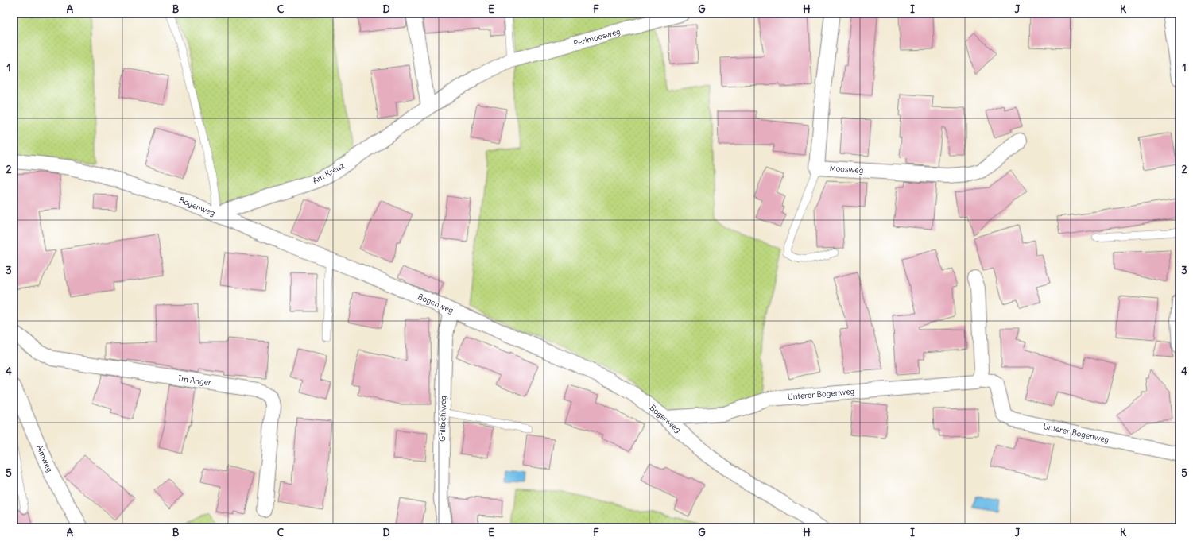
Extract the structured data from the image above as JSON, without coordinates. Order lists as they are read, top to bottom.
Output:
{
  "streets": {
    "street": [
      "Perlmoosweg",
      "Moosweg",
      "Am Kreuz",
      "Bogenweg",
      "Im Anger",
      "Unterer Bogenweg",
      "Grillbichlweg",
      "Almweg"
    ]
  },
  "crossings": [
    ["Perlmoosweg", "Am Kreuz"],
    ["Am Kreuz", "Bogenweg"],
    ["Bogenweg", "Unterer Bogenweg"],
    ["Bogenweg", "Grillbichlweg"]
  ],
  "grid": {
    "columns": [
      "A",
      "B",
      "C",
      "D",
      "E",
      "F",
      "G",
      "H",
      "I",
      "J",
      "K"
    ],
    "rows": [
      "1",
      "2",
      "3",
      "4",
      "5"
    ]
  }
}
